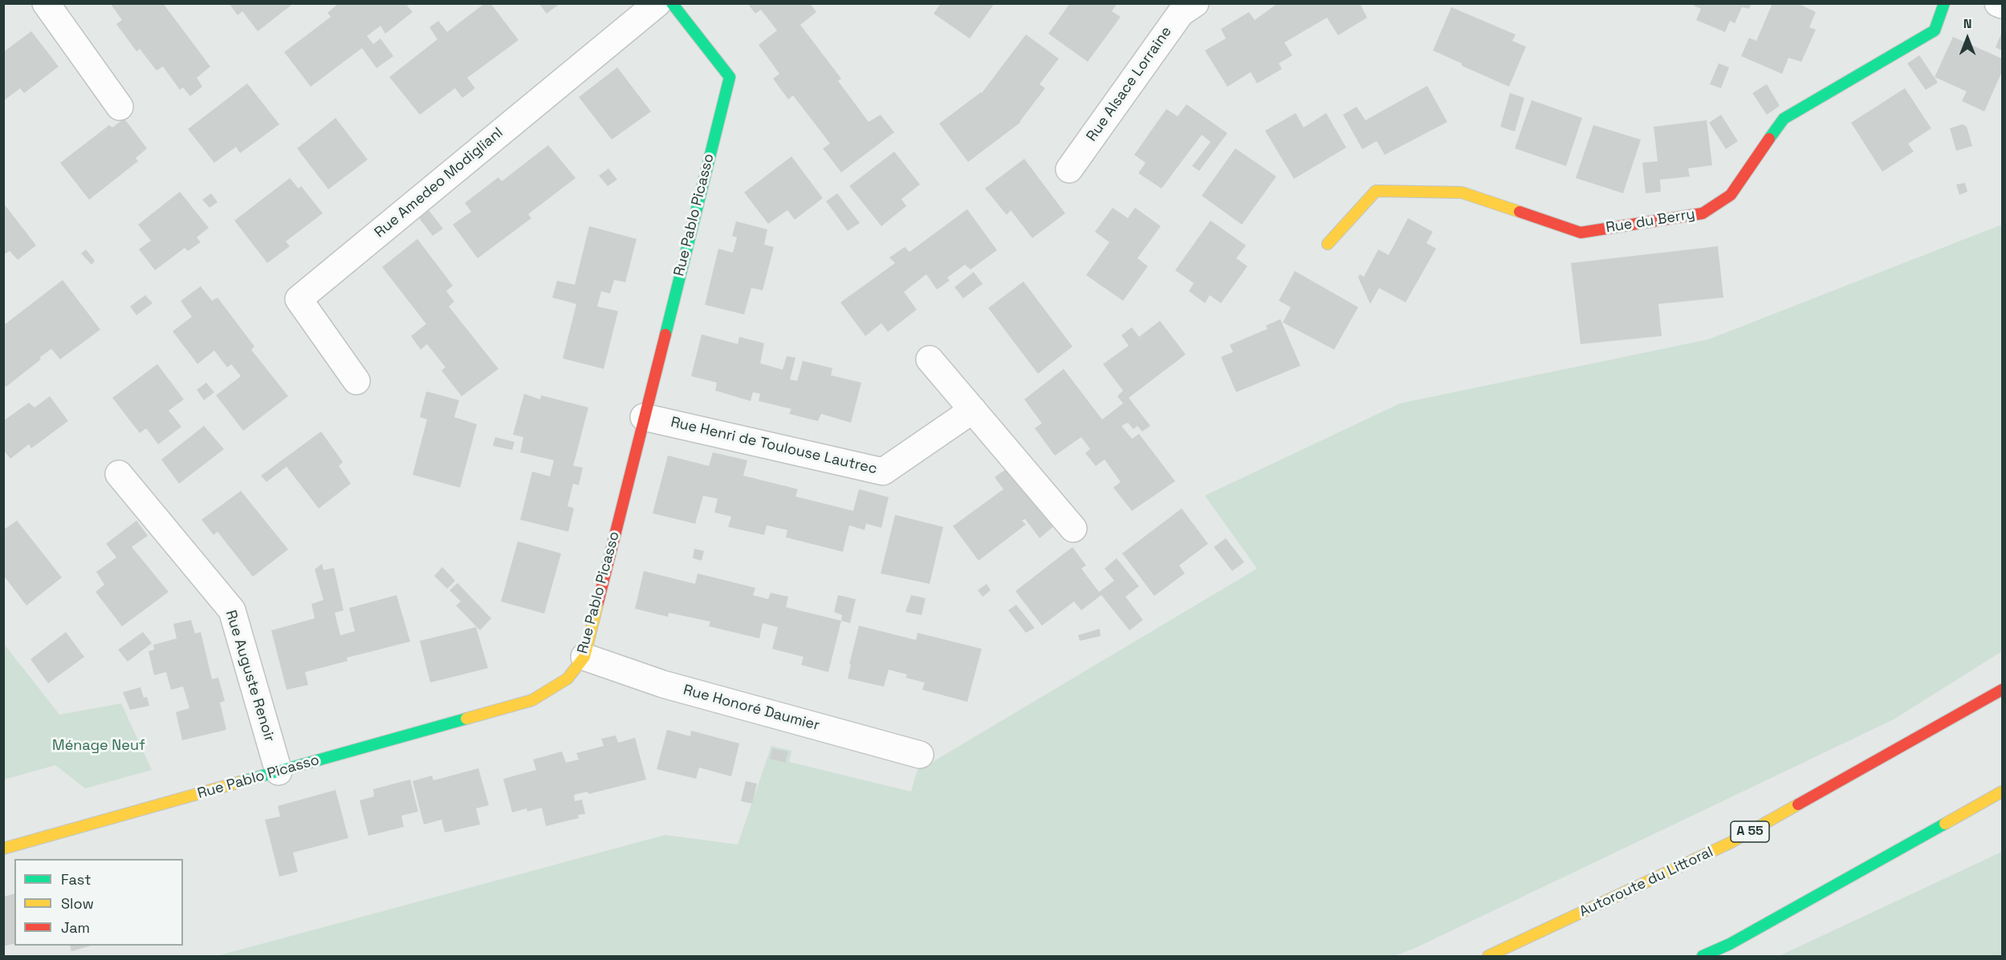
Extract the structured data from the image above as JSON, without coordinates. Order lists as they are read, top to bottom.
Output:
{
  "streets": {
    "main road": [
      "Rue Pablo Picasso",
      "Rue du Berry",
      "A 55",
      "Autoroute du Littoral"
    ],
    "street": [
      "Rue Alsace Lorraine",
      "Rue Amedeo Modiglianl",
      "Rue Henri de Toulouse Lautrec",
      "Rue Auguste Renoir",
      "Rue Honoré Daumier"
    ]
  },
  "crossings": [
    ["Rue Pablo Picasso", "Rue Henri de Toulouse Lautrec"],
    ["Rue Pablo Picasso", "Rue Auguste Renoir"],
    ["Rue Pablo Picasso", "Rue Honoré Daumier"]
  ],
  "parks": ["Ménage Neuf"],
  "legend": ["Fast", "Slow", "Jam"],
  "north": "top"
}
